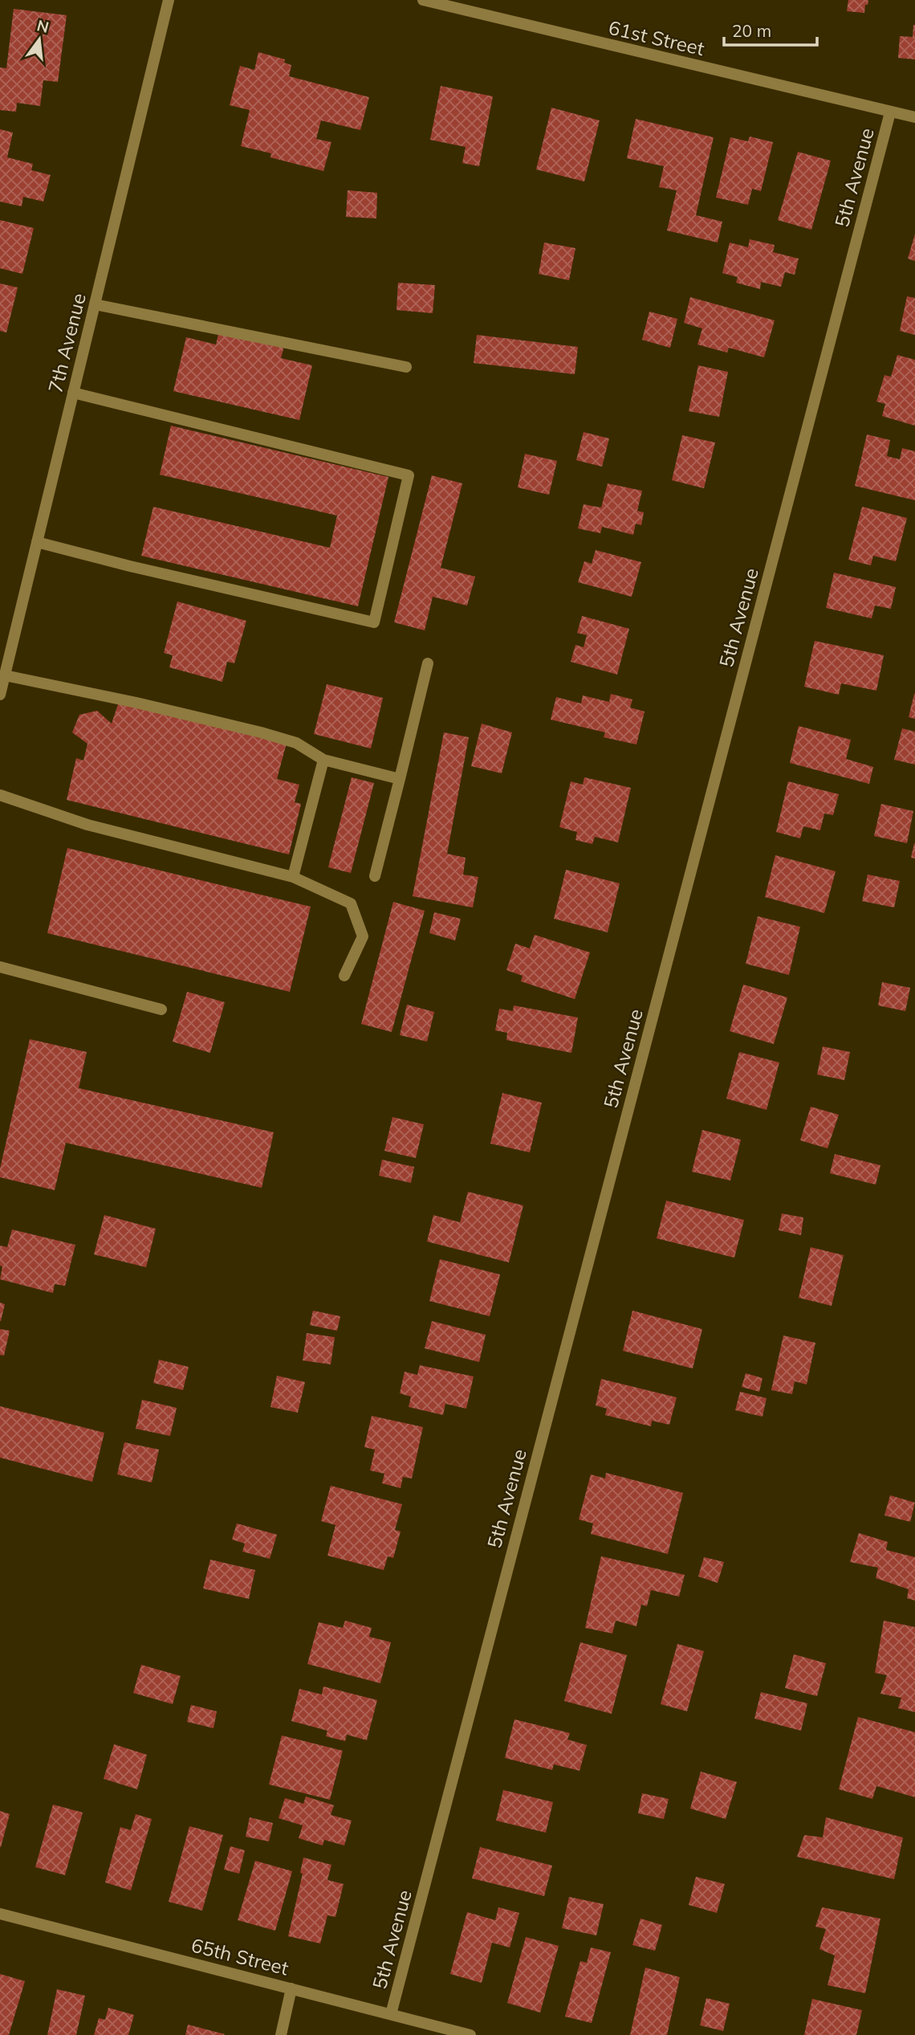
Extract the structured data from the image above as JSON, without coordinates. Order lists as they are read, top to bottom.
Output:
{
  "streets": {
    "street": [
      "61st Street",
      "5th Avenue",
      "7th Avenue",
      "65th Street"
    ]
  },
  "crossings": [
    ["61st Street", "5th Avenue"],
    ["5th Avenue", "65th Street"]
  ],
  "scale_bar": "20 m",
  "north": "top"
}
